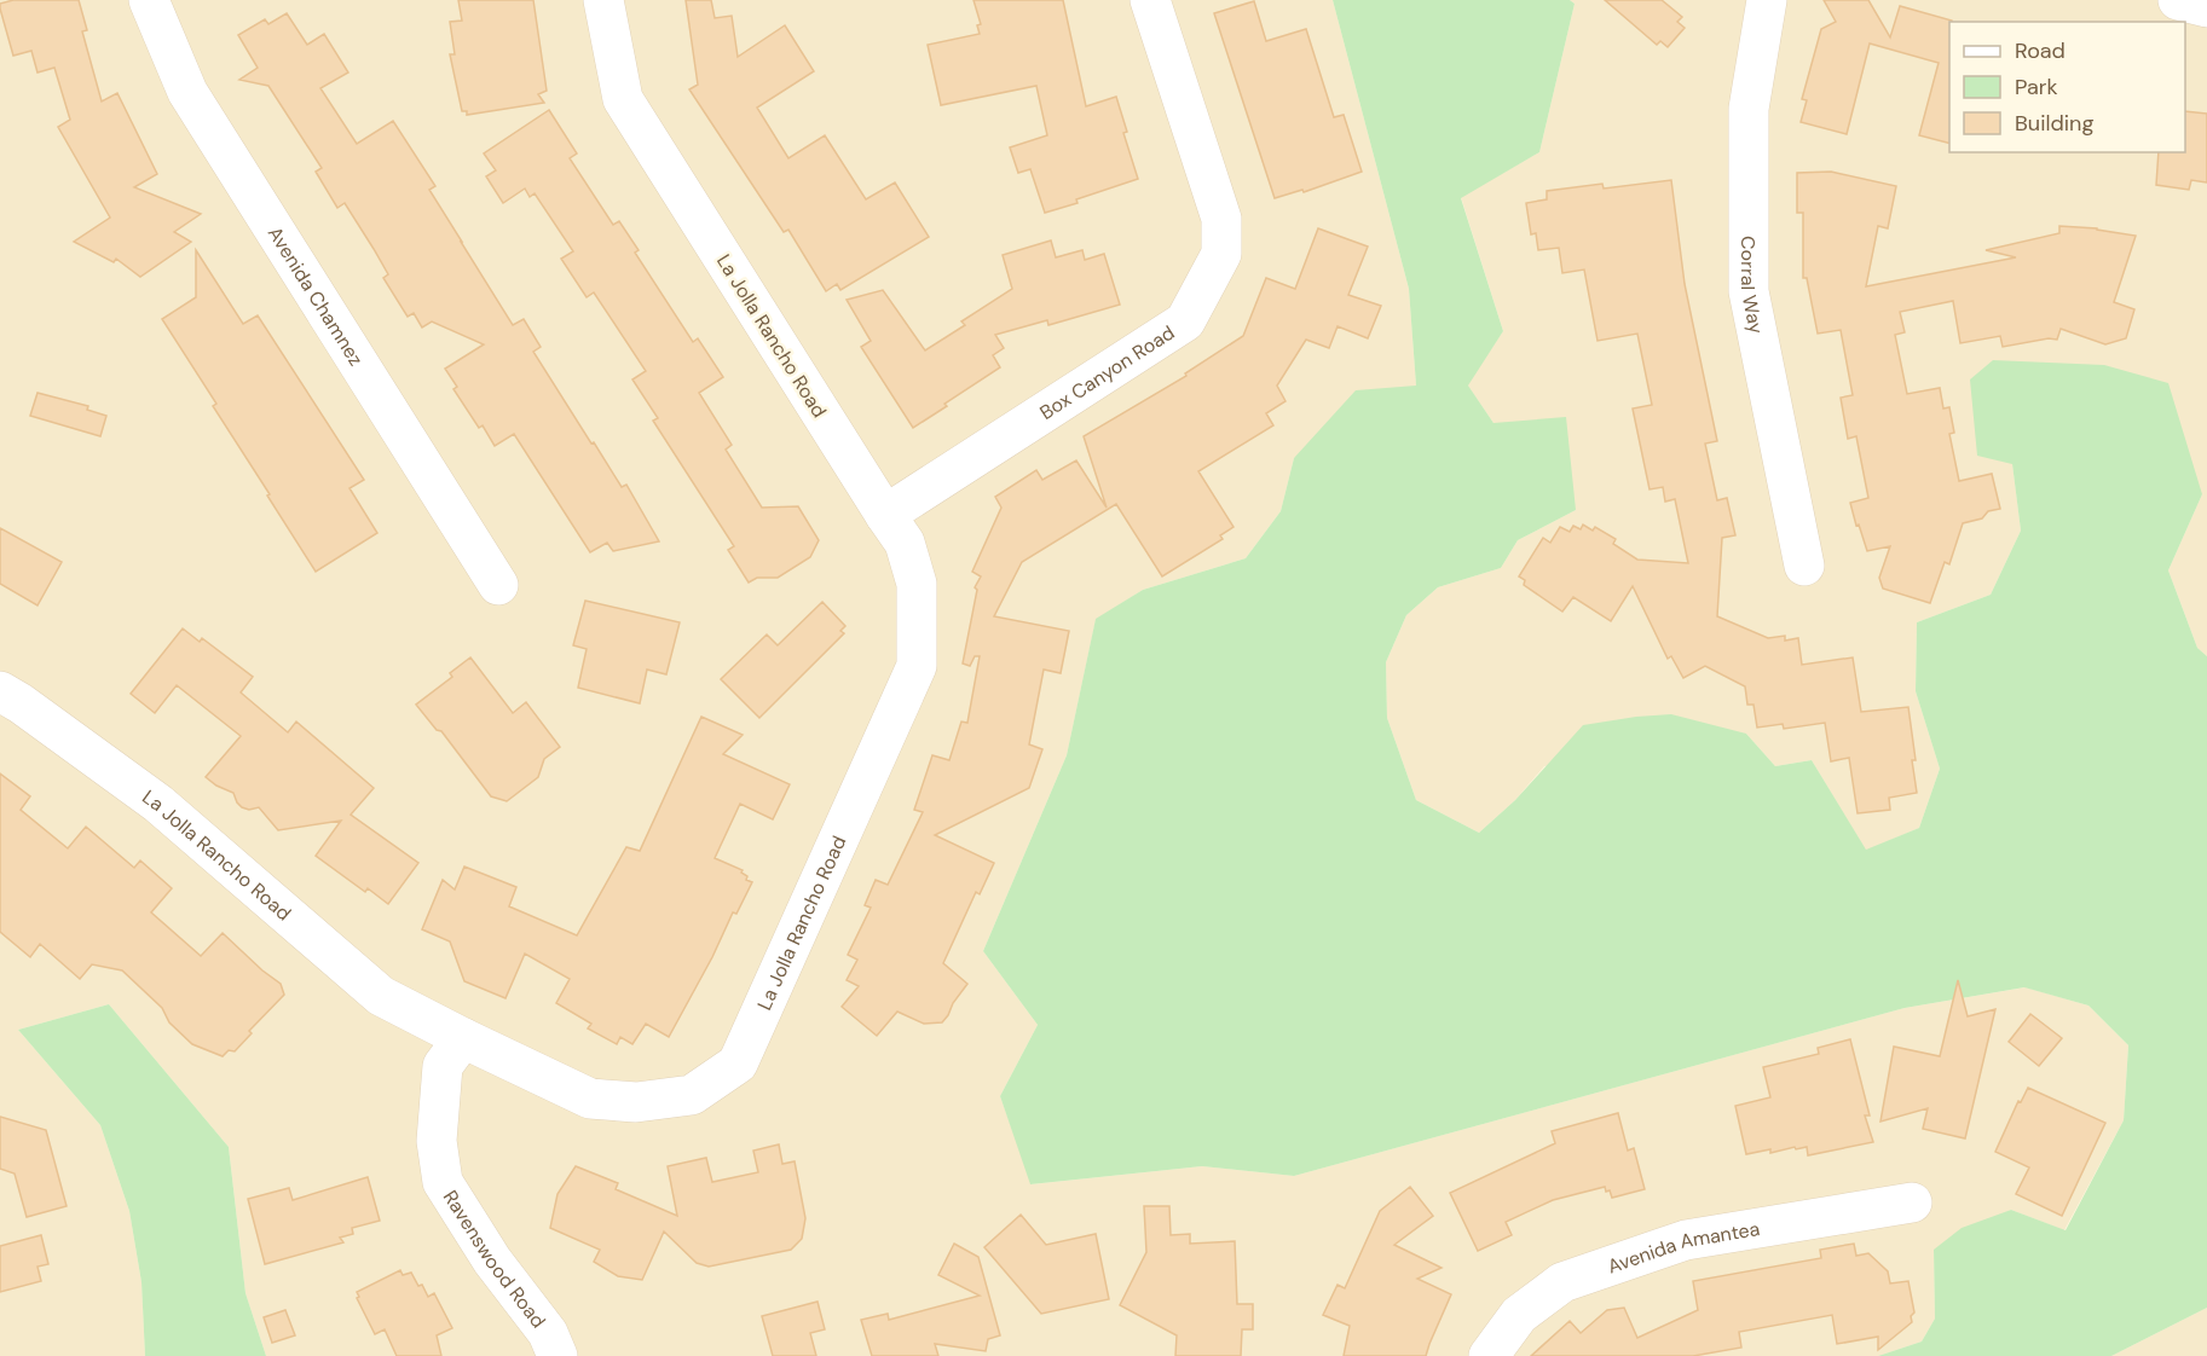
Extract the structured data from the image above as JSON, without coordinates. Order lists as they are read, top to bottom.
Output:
{
  "streets": {
    "street": [
      "Corral Way",
      "Avenida Chamnez",
      "La Jolla Rancho Road",
      "Box Canyon Road",
      "Avenida Amantea",
      "Ravenswood Road"
    ]
  },
  "crossings": [
    ["La Jolla Rancho Road", "Box Canyon Road"],
    ["La Jolla Rancho Road", "Ravenswood Road"]
  ],
  "legend": ["Road", "Park", "Building"]
}
